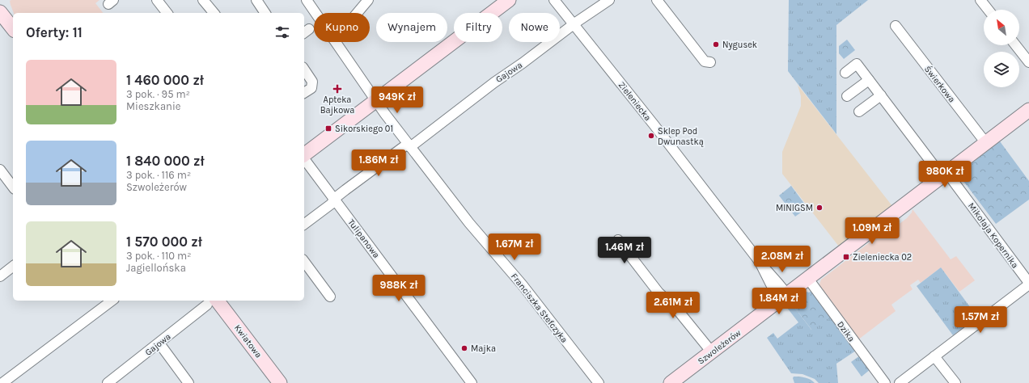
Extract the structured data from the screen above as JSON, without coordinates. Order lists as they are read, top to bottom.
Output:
{
  "streets": {
    "street": [
      "Gajowa",
      "Świerkowa",
      "Zieleniecka",
      "Mikołaja Kopernika",
      "Tulipanowa",
      "Franciszka Stefczyka",
      "Dzika",
      "Kwiatowa",
      "Szwoleżerów"
    ]
  },
  "crossings": [
    ["Gajowa", "Zieleniecka"],
    ["Gajowa", "Tulipanowa"],
    ["Gajowa", "Franciszka Stefczyka"],
    ["Gajowa", "Kwiatowa"],
    ["Świerkowa", "Szwoleżerów"],
    ["Zieleniecka", "Szwoleżerów"],
    ["Mikołaja Kopernika", "Szwoleżerów"],
    ["Dzika", "Szwoleżerów"]
  ],
  "places": {
    "other": [
      "Nygusek",
      "Sklep Pod Dwunastką",
      "MINIGSM",
      "Majka"
    ],
    "health": ["Apteka Bajkowa"],
    "transit": ["Sikorskiego 01", "Zieleniecka 02"]
  },
  "north": "top left",
  "page": {
    "chip": [
      "Kupno",
      "Wynajem",
      "Filtry",
      "Nowe"
    ],
    "heading": "Oferty: 11",
    "list": [
      {
        "name": "1 460 000 zł",
        "note": "3 pok. · 95 m² · Mieszkanie"
      },
      {
        "name": "1 840 000 zł",
        "note": "3 pok. · 116 m² · Szwoleżerów"
      },
      {
        "name": "1 570 000 zł",
        "note": "3 pok. · 110 m² · Jagiellońska"
      }
    ],
    "price": [
      "949K zł",
      "1.86M zł",
      "980K zł",
      "1.09M zł",
      "1.67M zł",
      "1.46M zł",
      "2.08M zł",
      "988K zł",
      "1.84M zł",
      "2.61M zł",
      "1.57M zł"
    ]
  }
}
